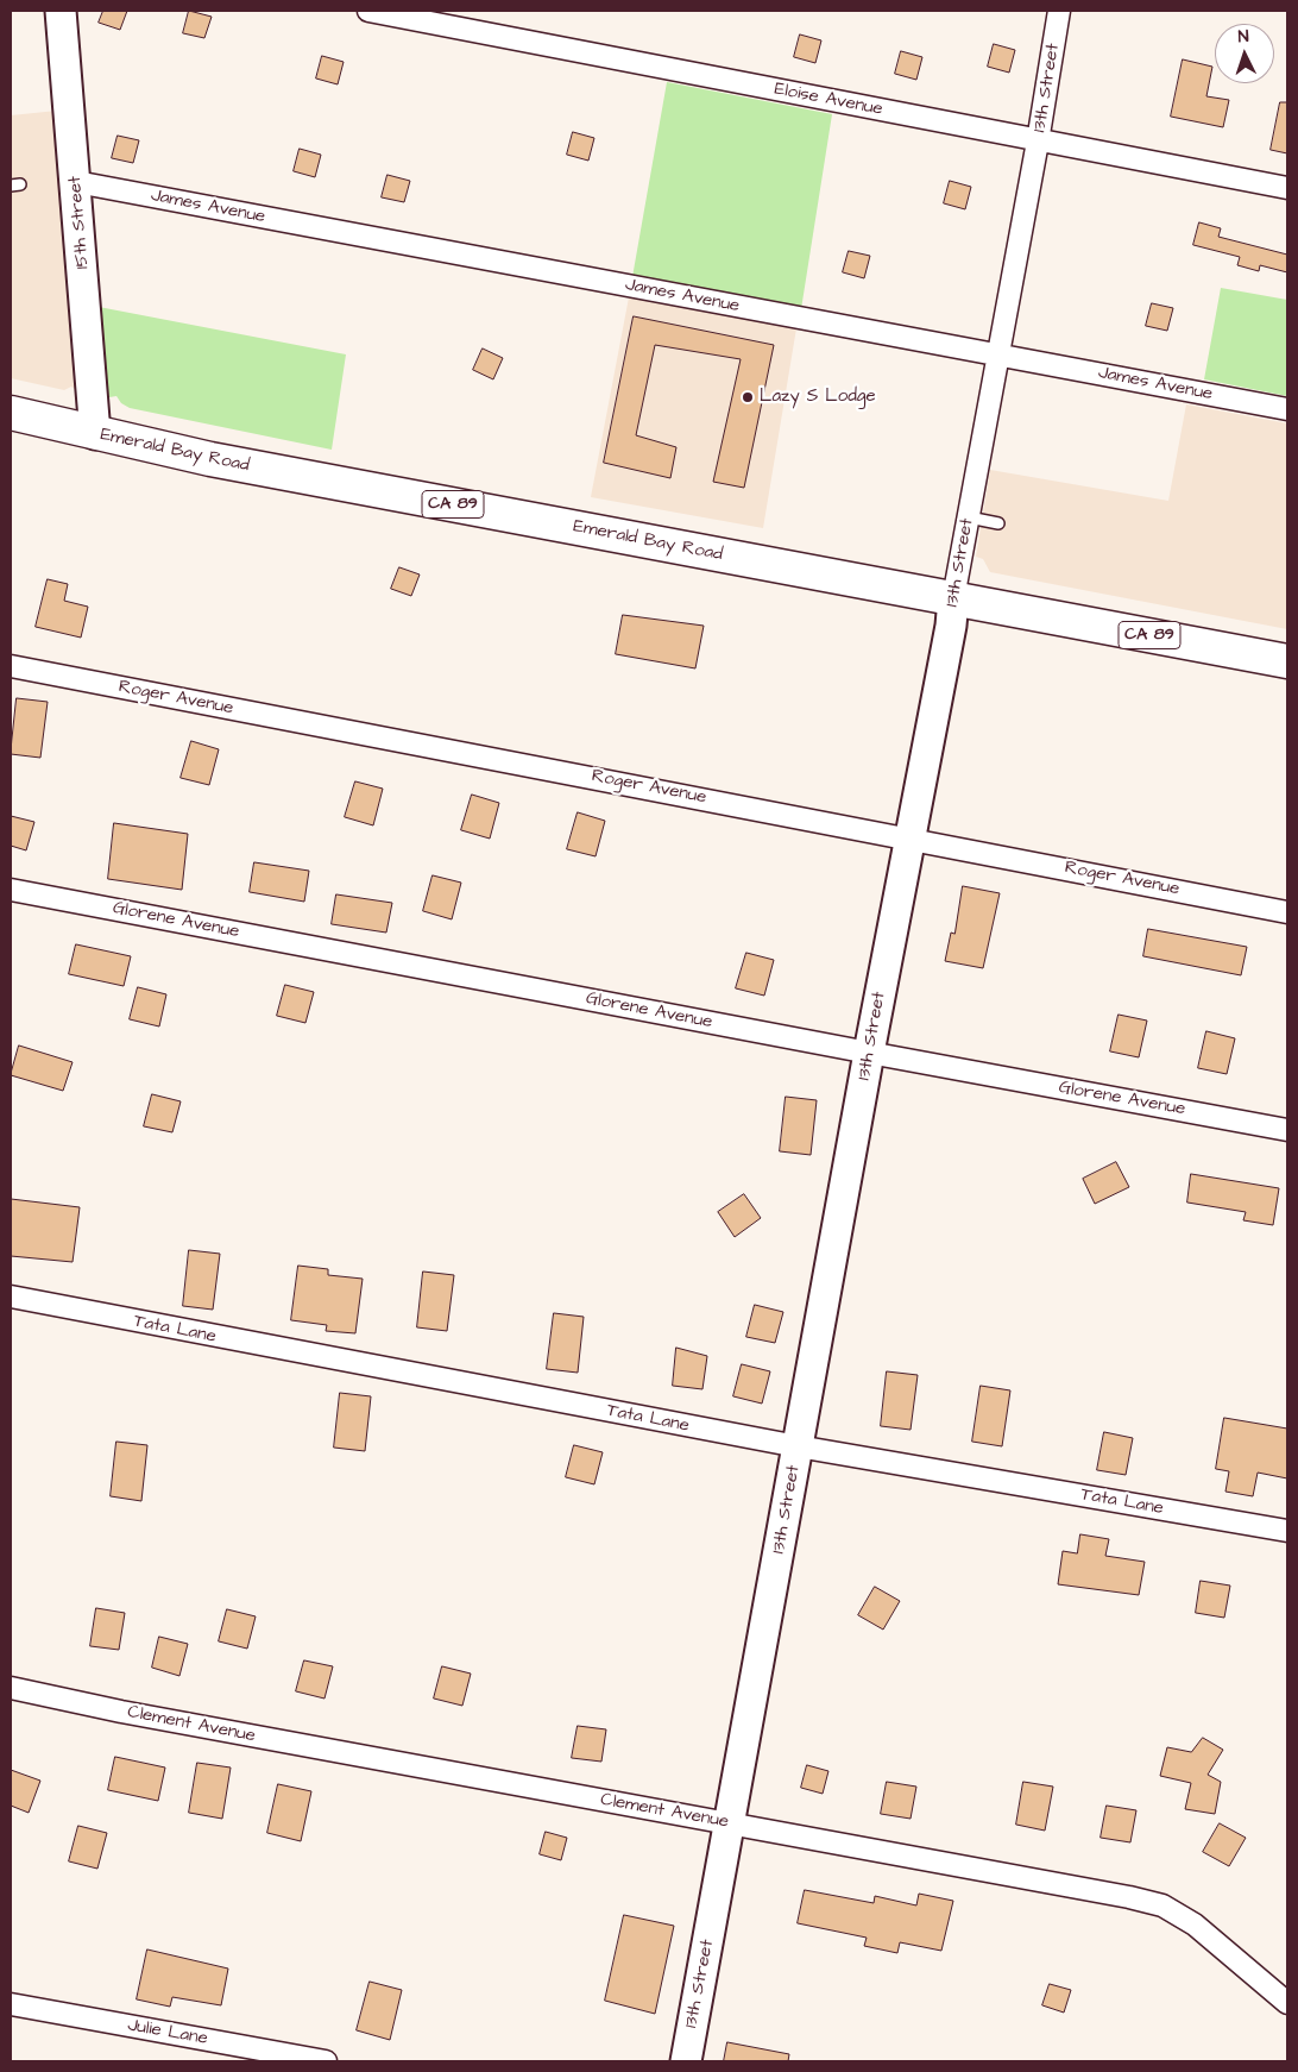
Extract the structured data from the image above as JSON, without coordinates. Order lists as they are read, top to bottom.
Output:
{
  "streets": {
    "main road": ["Emerald Bay Road", "CA 89"],
    "street": [
      "13th Street",
      "Eloise Avenue",
      "James Avenue",
      "15th Street",
      "Roger Avenue",
      "Glorene Avenue",
      "Tata Lane",
      "Clement Avenue",
      "Julie Lane"
    ]
  },
  "crossings": [
    ["13th Street", "Eloise Avenue"],
    ["13th Street", "James Avenue"],
    ["13th Street", "Emerald Bay Road"],
    ["13th Street", "Roger Avenue"],
    ["13th Street", "Glorene Avenue"],
    ["13th Street", "Tata Lane"],
    ["13th Street", "Clement Avenue"],
    ["James Avenue", "15th Street"],
    ["15th Street", "Emerald Bay Road"]
  ],
  "places": ["Lazy S Lodge"],
  "north": "top"
}
